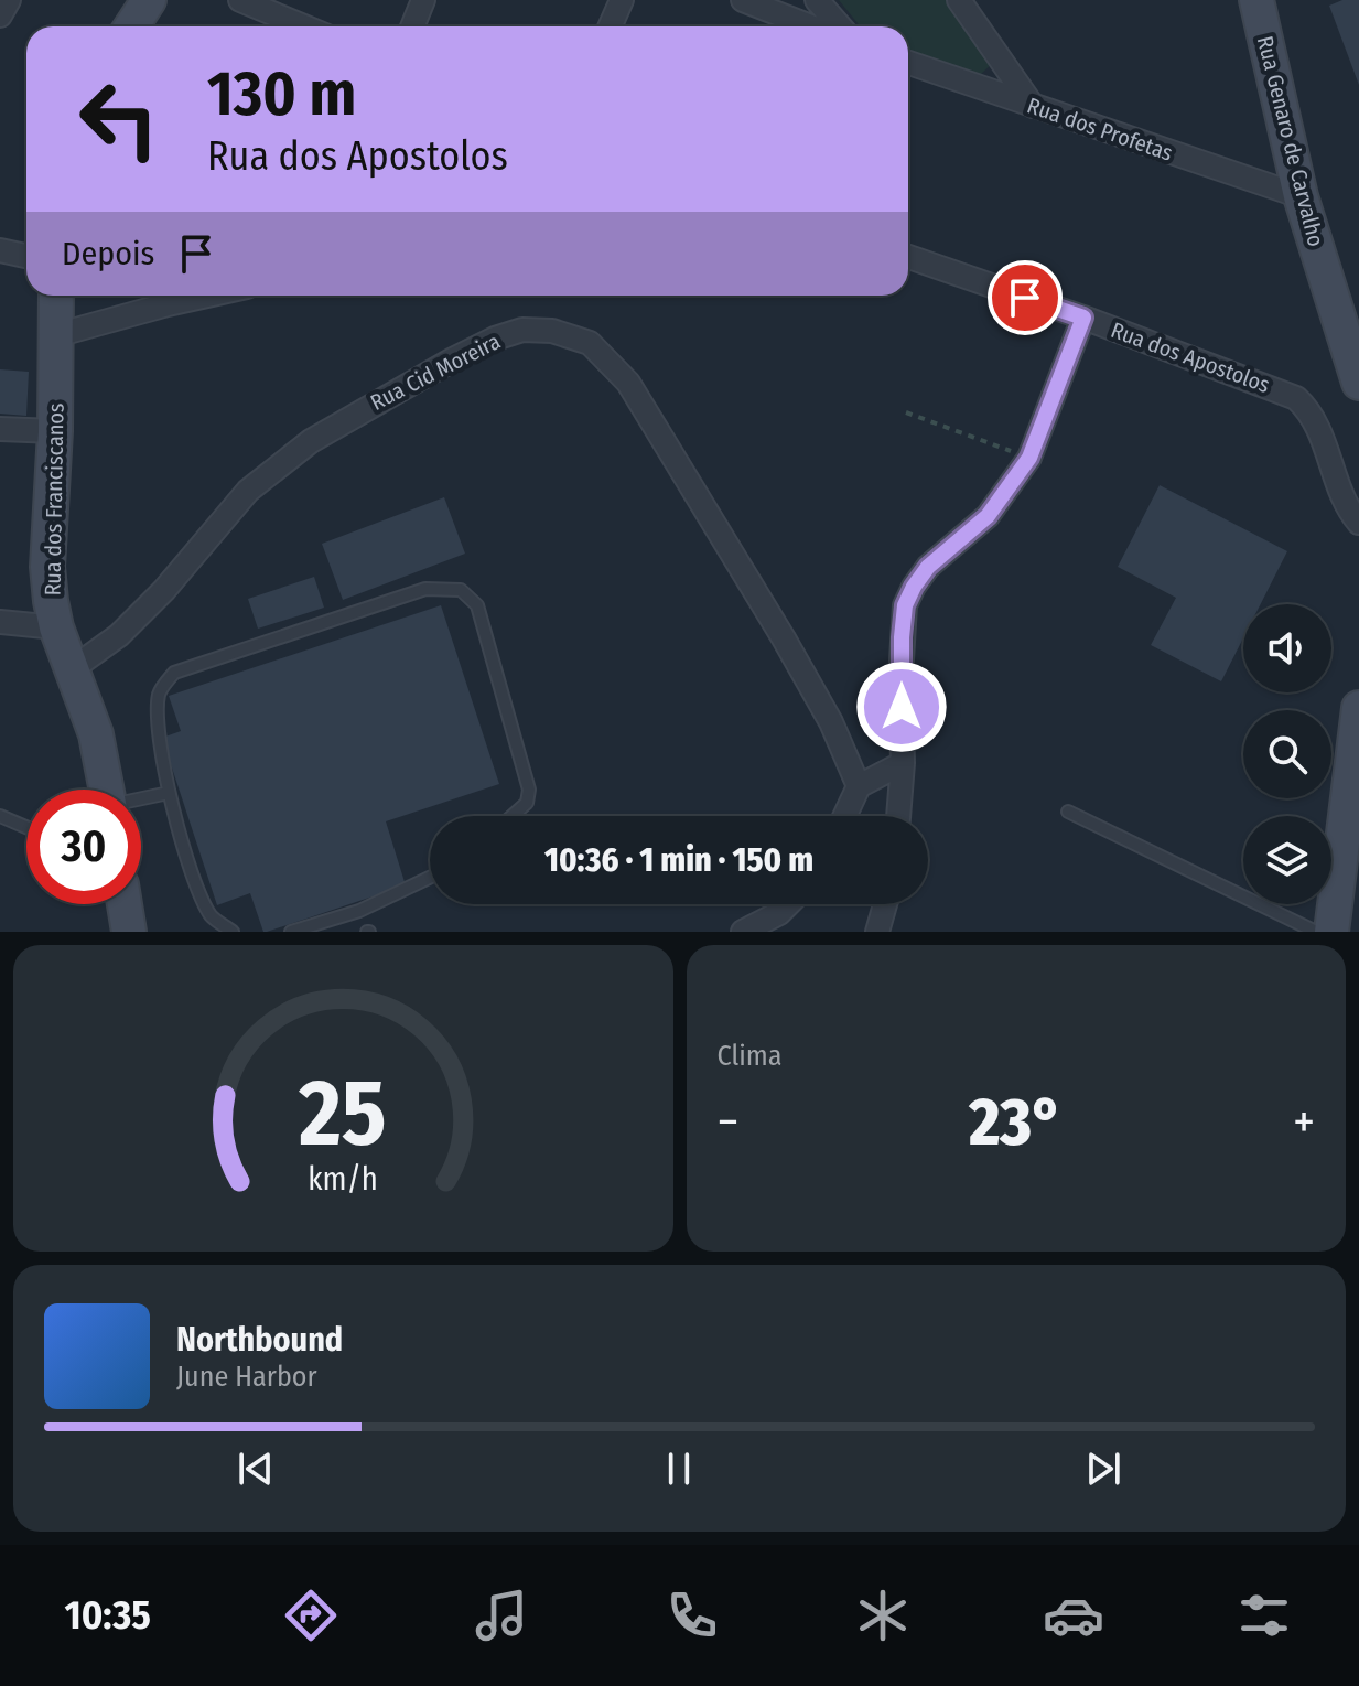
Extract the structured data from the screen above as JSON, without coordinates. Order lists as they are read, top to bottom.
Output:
{
  "streets": {
    "street": [
      "Rua dos Profetas",
      "Rua Genaro de Carvalho",
      "Rua dos Apostolos",
      "Rua Cid Moreira",
      "Rua dos Franciscanos"
    ]
  },
  "crossings": [
    ["Rua dos Profetas", "Rua Genaro de Carvalho"],
    ["Rua Cid Moreira", "Rua dos Franciscanos"]
  ],
  "page": {
    "turn": ["130 m", "Rua dos Apostolos"],
    "then": "Depois",
    "limit": "30",
    "trip": "10:36 · 1 min · 150 m",
    "tile": "Clima",
    "heat": ["−", "23°", "+"],
    "song": ["Northbound", "June Harbor"],
    "tabs": "10:35",
    "gauge": ["25", "km/h"]
  }
}
